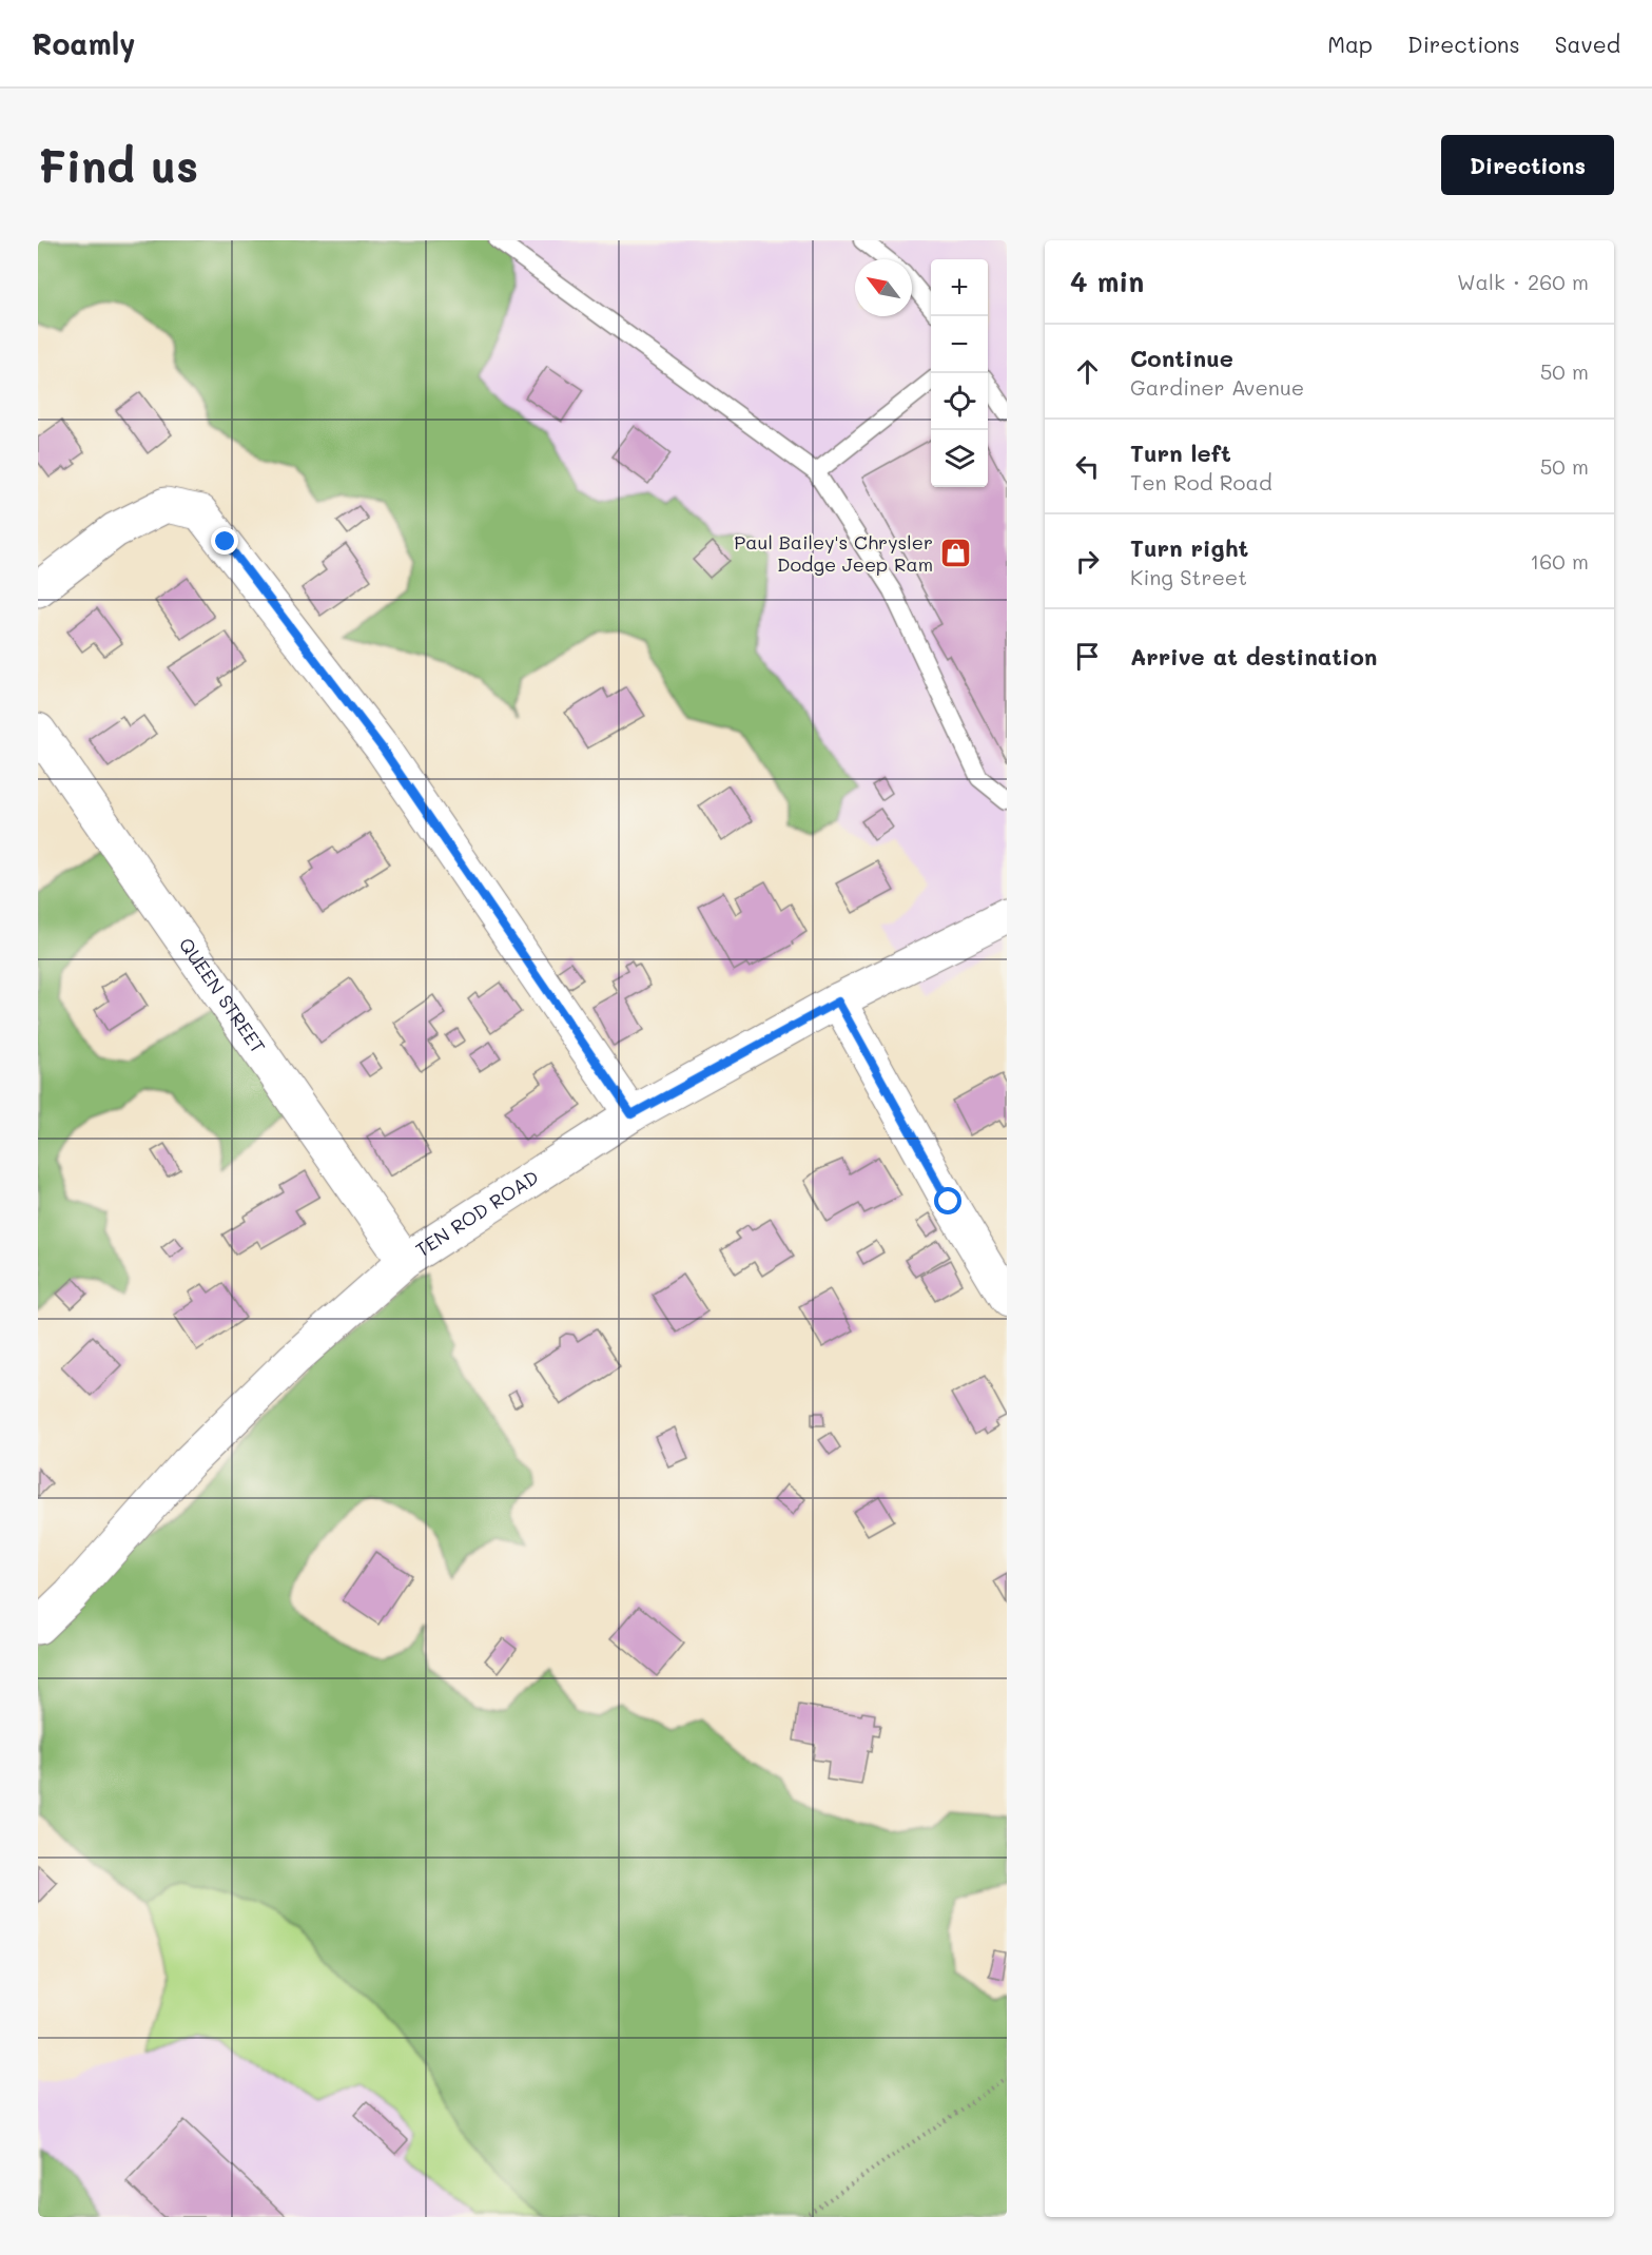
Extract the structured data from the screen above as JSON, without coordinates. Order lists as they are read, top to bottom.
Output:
{
  "streets": {
    "street": ["QUEEN STREET", "TEN ROD ROAD"]
  },
  "crossings": [
    ["QUEEN STREET", "TEN ROD ROAD"]
  ],
  "places": {
    "shop": ["Paul Bailey's Chrysler Dodge Jeep Ram"]
  },
  "north": "top left",
  "page": {
    "header": "Roamly",
    "nav": ["Map", "Directions", "Saved"],
    "buttons": "Directions",
    "title": "Find us",
    "heading": ["4 min", "Walk · 260 m"],
    "map_buttons": ["+", "−"],
    "list": [
      ["Continue", "Gardiner Avenue", "50 m"],
      ["Turn left", "Ten Rod Road", "50 m"],
      ["Turn right", "King Street", "160 m"],
      "Arrive at destination"
    ]
  }
}
